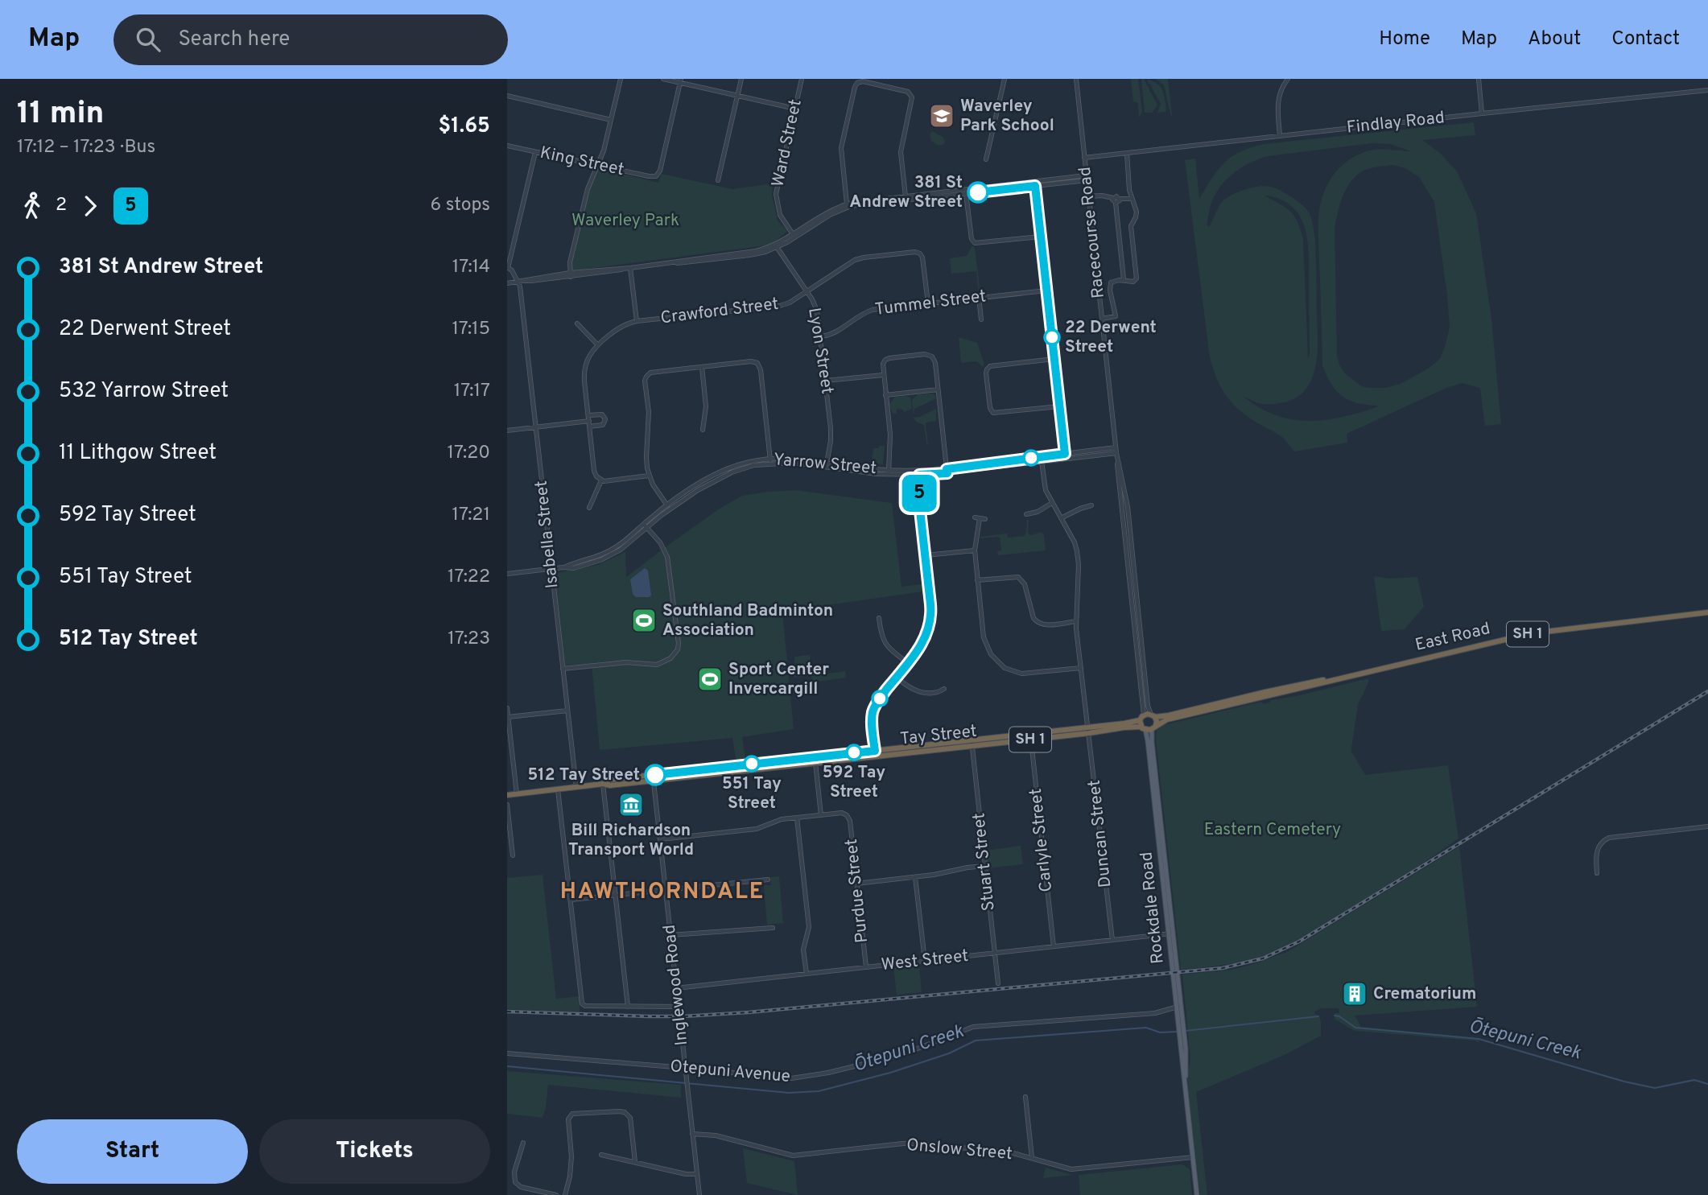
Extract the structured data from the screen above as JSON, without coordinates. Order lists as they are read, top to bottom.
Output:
{
  "streets": {
    "highway": ["SH 1", "East Road", "Tay Street"],
    "main road": ["Rockdale Road"],
    "street": [
      "Findlay Road",
      "Ward Street",
      "King Street",
      "Racecourse Road",
      "Tummel Street",
      "Crawford Street",
      "Lyon Street",
      "Yarrow Street",
      "Isabella Street",
      "Duncan Street",
      "Carlyle Street",
      "Stuart Street",
      "Purdue Street",
      "West Street",
      "Inglewood Road",
      "Otepuni Avenue",
      "Onslow Street"
    ]
  },
  "crossings": [
    ["Findlay Road", "Racecourse Road"],
    ["Racecourse Road", "Yarrow Street"],
    ["Racecourse Road", "SH 1"],
    ["Racecourse Road", "East Road"],
    ["Racecourse Road", "Tay Street"],
    ["Tummel Street", "Crawford Street"],
    ["Tummel Street", "Lyon Street"],
    ["Crawford Street", "Lyon Street"],
    ["Lyon Street", "Yarrow Street"],
    ["Yarrow Street", "Isabella Street"],
    ["Yarrow Street", "Duncan Street"],
    ["Isabella Street", "Tay Street"],
    ["SH 1", "East Road"],
    ["SH 1", "Tay Street"],
    ["SH 1", "Rockdale Road"],
    ["East Road", "Rockdale Road"],
    ["Tay Street", "Duncan Street"],
    ["Tay Street", "Carlyle Street"],
    ["Tay Street", "Stuart Street"],
    ["Tay Street", "Rockdale Road"],
    ["Tay Street", "Inglewood Road"],
    ["Duncan Street", "West Street"],
    ["Carlyle Street", "West Street"],
    ["Stuart Street", "West Street"],
    ["Purdue Street", "West Street"],
    ["Rockdale Road", "West Street"],
    ["Rockdale Road", "Otepuni Avenue"],
    ["Rockdale Road", "Onslow Street"],
    ["West Street", "Inglewood Road"],
    ["Inglewood Road", "Otepuni Avenue"],
    ["Inglewood Road", "Onslow Street"]
  ],
  "districts": ["HAWTHORNDALE"],
  "water": ["Ōtepuni Creek"],
  "parks": ["Waverley Park", "Eastern Cemetery"],
  "places": {
    "school or university": ["Waverley Park School"],
    "other": [
      "381 St Andrew Street",
      "22 Derwent Street",
      "592 Tay Street",
      "551 Tay Street",
      "512 Tay Street"
    ],
    "sports": ["Southland Badminton Association", "Sport Center Invercargill"],
    "museum": ["Bill Richardson Transport World"],
    "building": ["Crematorium"]
  },
  "lines": ["bus line 5"],
  "page": {
    "header": "Map",
    "search": "Search here",
    "nav": [
      "Home",
      "Map",
      "About",
      "Contact"
    ],
    "heading": ["11 min", "17:12 – 17:23 · Bus", "$1.65"],
    "on_map": "5",
    "legs": ["2", "5", "6 stops"],
    "list": [
      {
        "name": "381 St Andrew Street",
        "value": "17:14"
      },
      {
        "name": "22 Derwent Street",
        "value": "17:15"
      },
      {
        "name": "532 Yarrow Street",
        "value": "17:17"
      },
      {
        "name": "11 Lithgow Street",
        "value": "17:20"
      },
      {
        "name": "592 Tay Street",
        "value": "17:21"
      },
      {
        "name": "551 Tay Street",
        "value": "17:22"
      },
      {
        "name": "512 Tay Street",
        "value": "17:23"
      }
    ],
    "buttons": ["Start", "Tickets"]
  }
}
